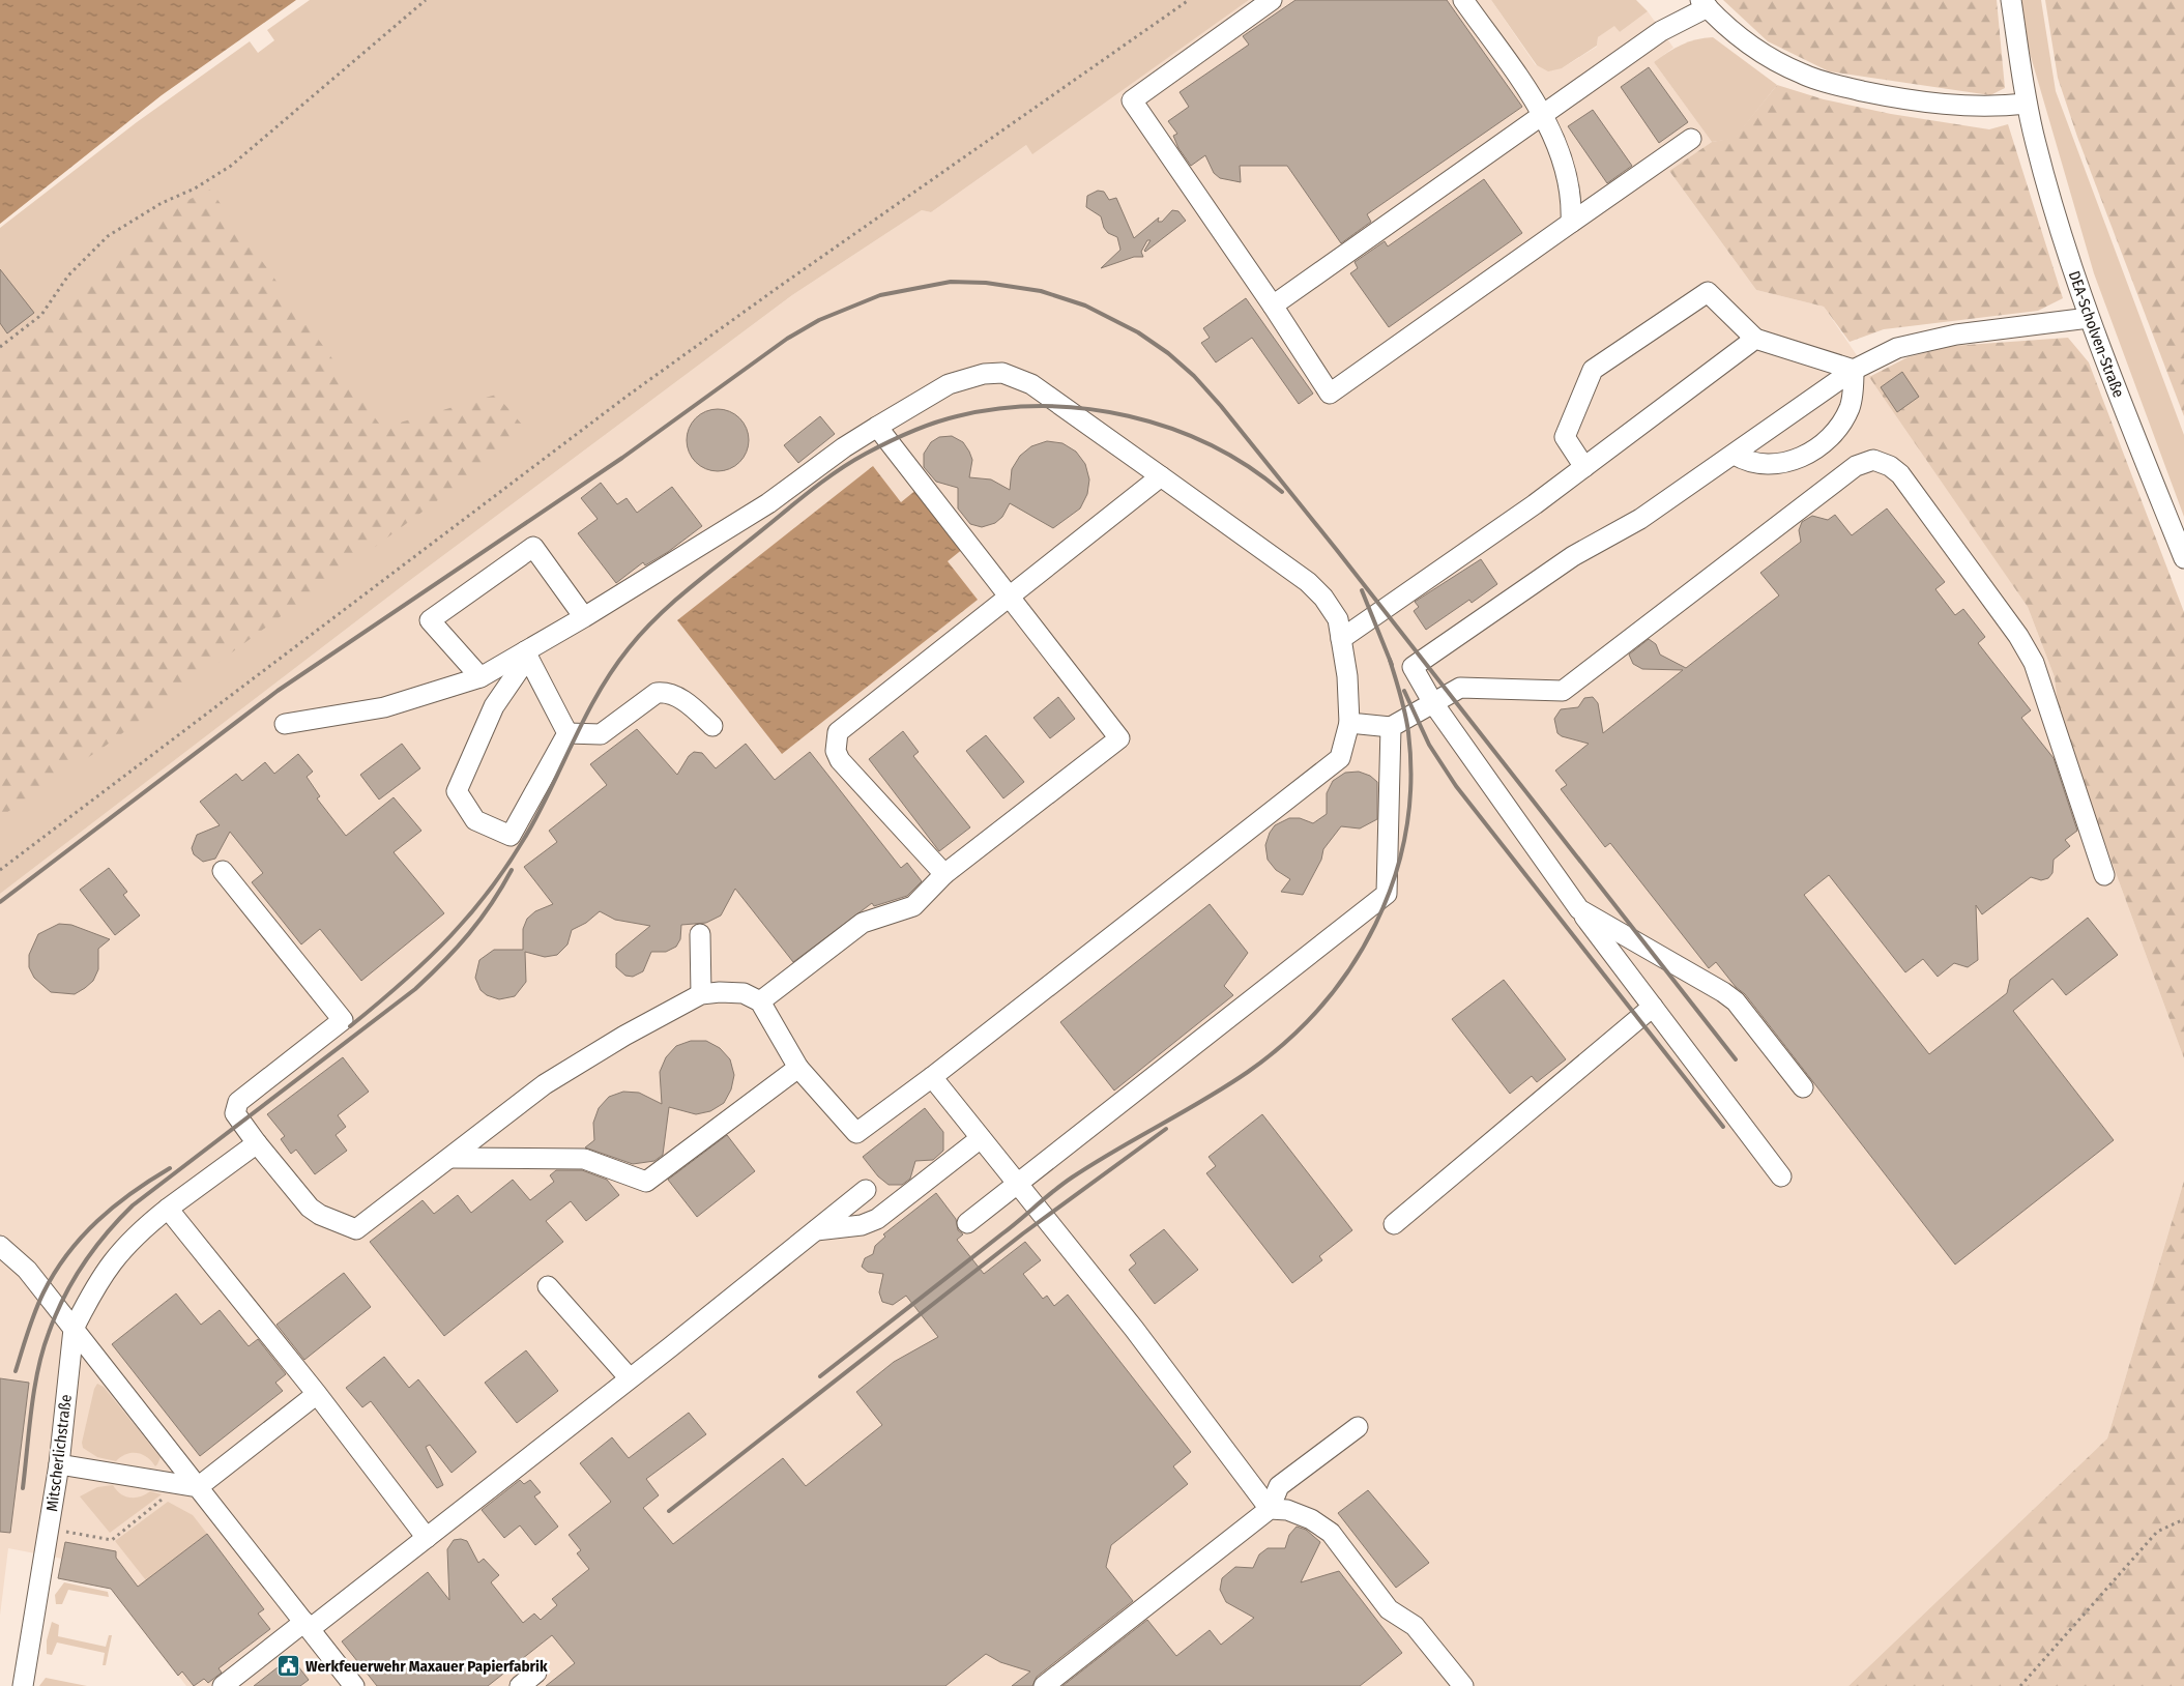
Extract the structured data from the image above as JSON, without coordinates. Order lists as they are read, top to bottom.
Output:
{
  "streets": {
    "street": ["DEA-Scholven-Straße", "Mitscherlichstraße"]
  },
  "places": {
    "public building": ["Werkfeuerwehr Maxauer Papierfabrik"]
  }
}
